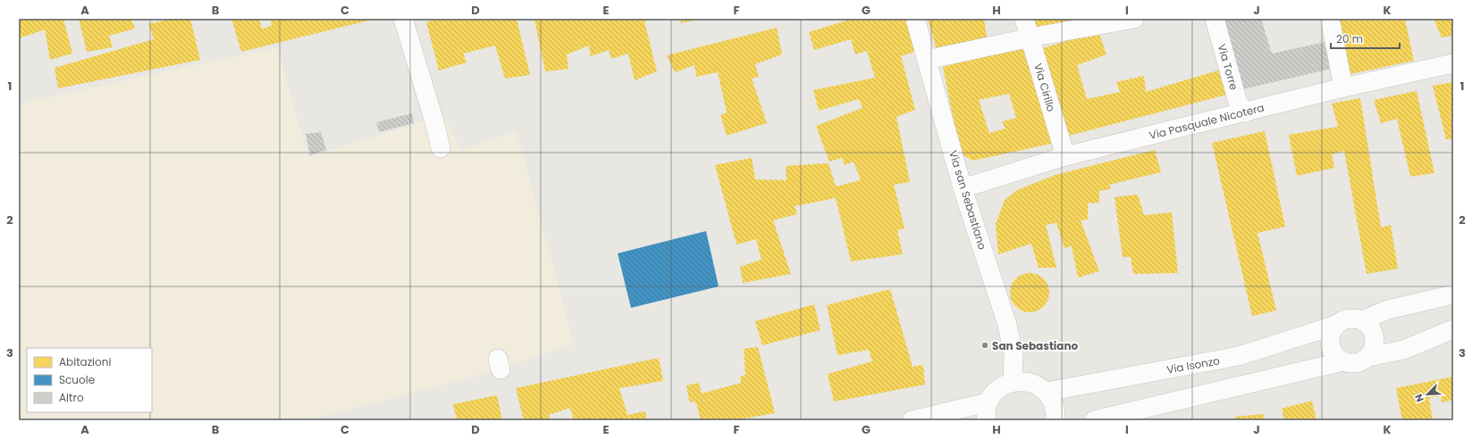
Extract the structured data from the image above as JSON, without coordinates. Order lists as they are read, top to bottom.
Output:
{
  "streets": {
    "street": [
      "Via Torre",
      "Via Cirillo",
      "Via Pasquale Nicotera",
      "Via san Sebastiano",
      "Via Isonzo"
    ]
  },
  "crossings": [
    ["Via Torre", "Via Pasquale Nicotera"],
    ["Via Cirillo", "Via Pasquale Nicotera"],
    ["Via Pasquale Nicotera", "Via san Sebastiano"]
  ],
  "places": ["San Sebastiano"],
  "legend": ["Abitazioni", "Scuole", "Altro"],
  "scale_bar": "20 m",
  "north": "bottom left",
  "grid": {
    "columns": [
      "A",
      "B",
      "C",
      "D",
      "E",
      "F",
      "G",
      "H",
      "I",
      "J",
      "K"
    ],
    "rows": ["1", "2", "3"]
  }
}
